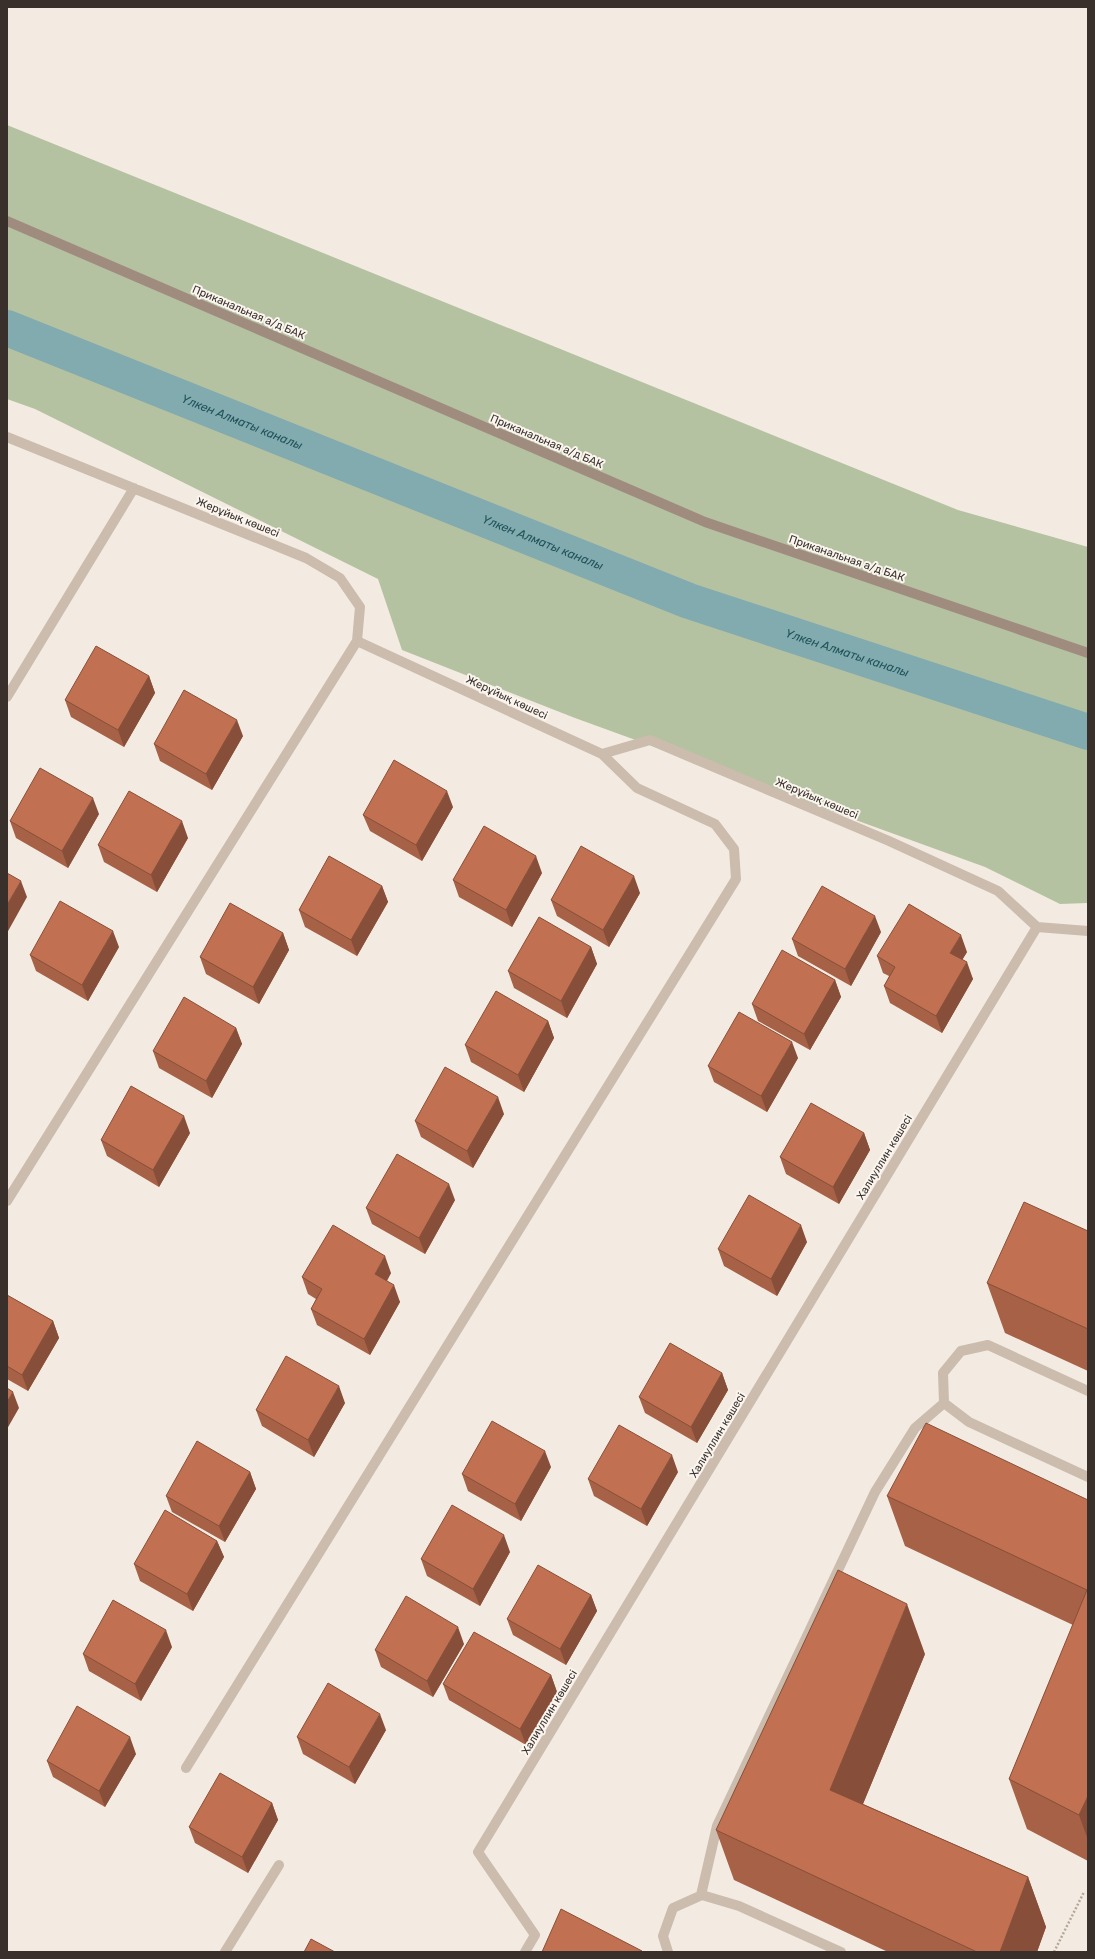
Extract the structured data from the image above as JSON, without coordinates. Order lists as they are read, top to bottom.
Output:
{
  "streets": {
    "street": ["Приканальная а/д БАК", "Жерұйық көшесі", "Халиуллин көшесі"]
  },
  "crossings": [
    ["Жерұйық көшесі", "Халиуллин көшесі"]
  ],
  "water": ["Үлкен Алматы каналы"]
}
